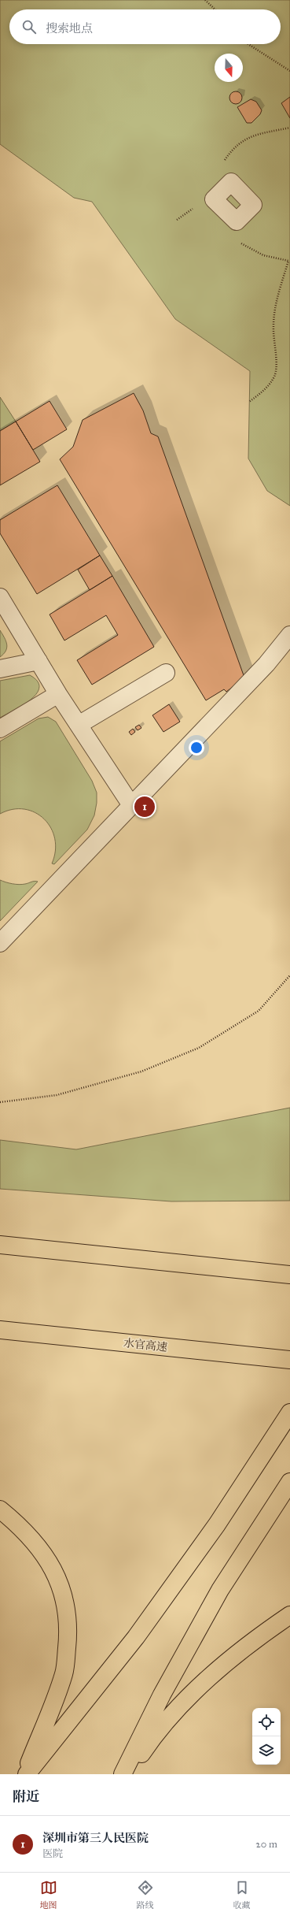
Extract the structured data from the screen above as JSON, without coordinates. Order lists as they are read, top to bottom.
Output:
{
  "streets": {
    "highway": ["水官高速"]
  },
  "north": "bottom",
  "page": {
    "search": "搜索地点",
    "pins": "1",
    "heading": "附近",
    "list": [
      {
        "mark": "1",
        "name": "深圳市第三人民医院",
        "note": "医院",
        "value": "20 m"
      }
    ],
    "nav": ["地图", "路线", "收藏"]
  }
}
